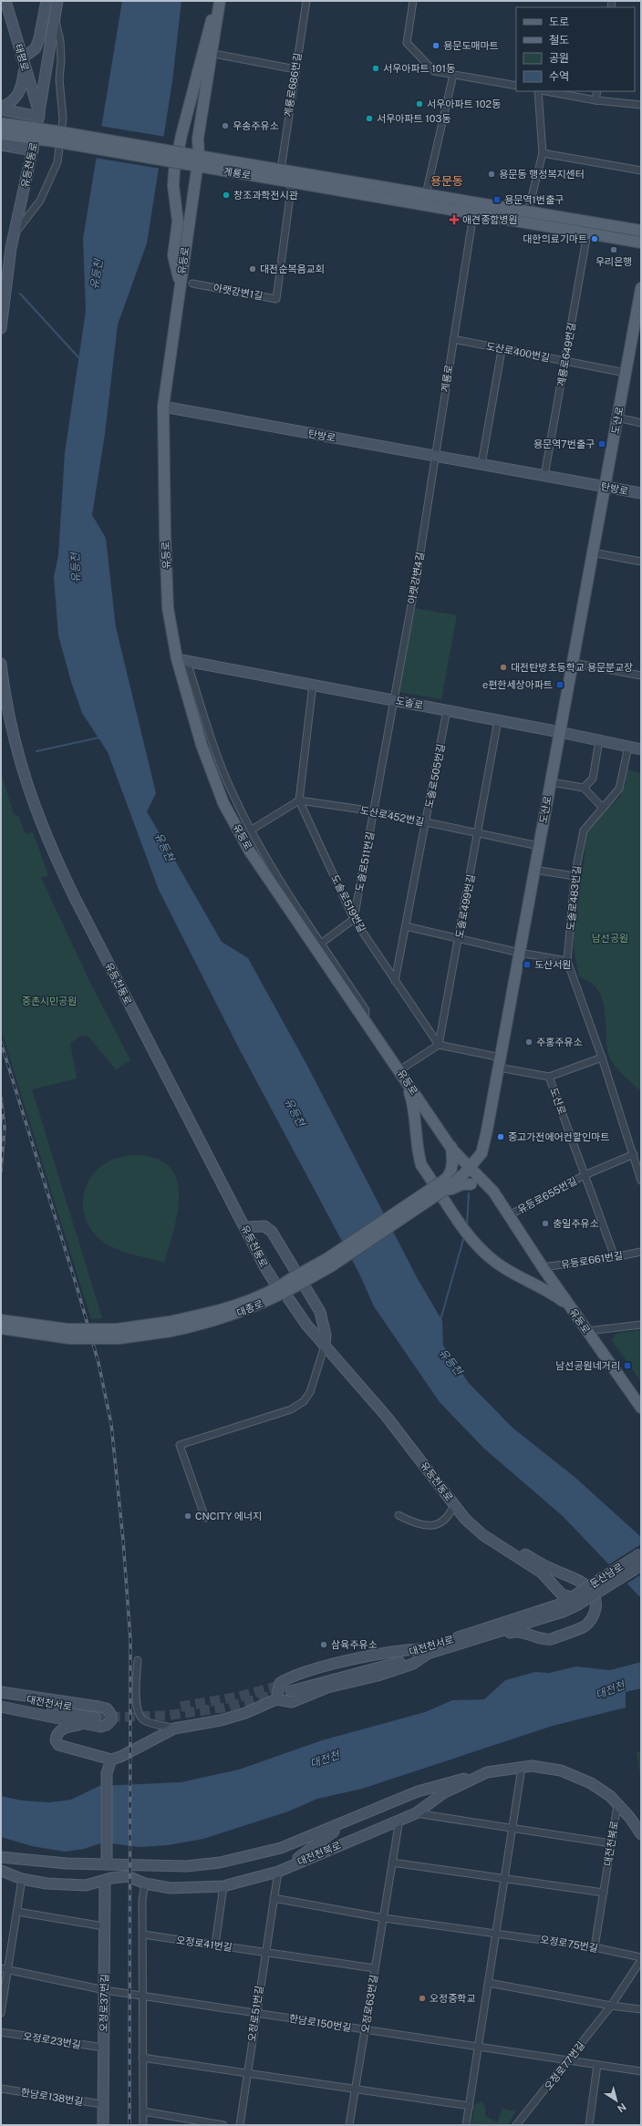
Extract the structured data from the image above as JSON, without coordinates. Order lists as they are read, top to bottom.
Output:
{
  "streets": {
    "main road": [
      "태평로",
      "유등천동로",
      "계룡로",
      "유등로",
      "도산로",
      "탄방로",
      "도솔로",
      "대종로",
      "둔산남로",
      "대전천서로",
      "대전천북로",
      "오정로37번길"
    ],
    "street": [
      "계룡로686번길",
      "아랫강변1길",
      "도산로400번길",
      "계룡로649번길",
      "아랫강변4길",
      "도솔로505번길",
      "도산로452번길",
      "도솔로511번길",
      "도솔로483번길",
      "도솔로519번길",
      "도솔로499번길",
      "유등로655번길",
      "유등로661번길",
      "오정로41번길",
      "오정로75번길",
      "오정로63번길",
      "오정로51번길",
      "한남로150번길",
      "오정로23번길",
      "오정로77번길",
      "한남로138번길"
    ]
  },
  "crossings": [
    ["태평로", "유등천동로"],
    ["계룡로686번길", "계룡로"],
    ["유등천동로", "계룡로"],
    ["유등천동로", "대종로"],
    ["유등천동로", "둔산남로"],
    ["유등천동로", "대전천서로"],
    ["계룡로", "유등로"],
    ["계룡로", "아랫강변1길"],
    ["계룡로", "도산로400번길"],
    ["계룡로", "계룡로649번길"],
    ["계룡로", "탄방로"],
    ["계룡로", "아랫강변4길"],
    ["유등로", "도산로"],
    ["유등로", "탄방로"],
    ["유등로", "도솔로"],
    ["유등로", "유등로655번길"],
    ["유등로", "유등로661번길"],
    ["유등로", "대종로"],
    ["도산로400번길", "계룡로649번길"],
    ["도산로400번길", "도산로"],
    ["계룡로649번길", "탄방로"],
    ["도산로", "탄방로"],
    ["도산로", "도솔로"],
    ["도산로", "도산로452번길"],
    ["도산로", "유등로655번길"],
    ["도산로", "대종로"],
    ["탄방로", "아랫강변4길"],
    ["아랫강변4길", "도솔로"],
    ["아랫강변4길", "도솔로511번길"],
    ["도솔로", "도솔로505번길"],
    ["도솔로", "도솔로511번길"],
    ["도솔로", "도솔로483번길"],
    ["도솔로", "도솔로499번길"],
    ["도솔로505번길", "도산로452번길"],
    ["도솔로505번길", "도솔로519번길"],
    ["도산로452번길", "도솔로511번길"],
    ["도산로452번길", "도솔로519번길"],
    ["도산로452번길", "도솔로499번길"],
    ["도솔로511번길", "도솔로519번길"],
    ["도솔로483번길", "유등로655번길"],
    ["도솔로519번길", "도솔로499번길"],
    ["유등로655번길", "유등로661번길"],
    ["둔산남로", "대전천서로"],
    ["대전천북로", "오정로75번길"],
    ["대전천북로", "오정로37번길"],
    ["대전천북로", "오정로63번길"],
    ["대전천북로", "오정로51번길"],
    ["오정로41번길", "오정로51번길"],
    ["오정로75번길", "오정로77번길"],
    ["오정로37번길", "한남로150번길"],
    ["오정로37번길", "오정로23번길"],
    ["오정로37번길", "한남로138번길"],
    ["오정로63번길", "한남로150번길"],
    ["오정로51번길", "한남로150번길"],
    ["한남로150번길", "오정로77번길"]
  ],
  "districts": ["용문동"],
  "water": ["유등천", "대전천"],
  "parks": ["남선공원", "중촌시민공원"],
  "places": {
    "other": [
      "용문도매마트",
      "서우아파트 101동",
      "서우아파트 102동",
      "서우아파트 103동",
      "우송주유소",
      "용문동 행정복지센터",
      "창조과학전시관",
      "대한의료기마트",
      "우리은행",
      "대전순복음교회",
      "대전탄방초등학교 용문분교장",
      "주홍주유소",
      "중고가전에어컨할인마트",
      "충일주유소",
      "CNCITY 에너지",
      "삼육주유소",
      "오정중학교"
    ],
    "transit": [
      "용문역1번출구",
      "용문역7번출구",
      "e편한세상아파트",
      "도산서원",
      "남선공원네거리"
    ],
    "health": ["애견종합병원"]
  },
  "legend": [
    "도로",
    "철도",
    "공원",
    "수역"
  ],
  "north": "bottom right"
}
